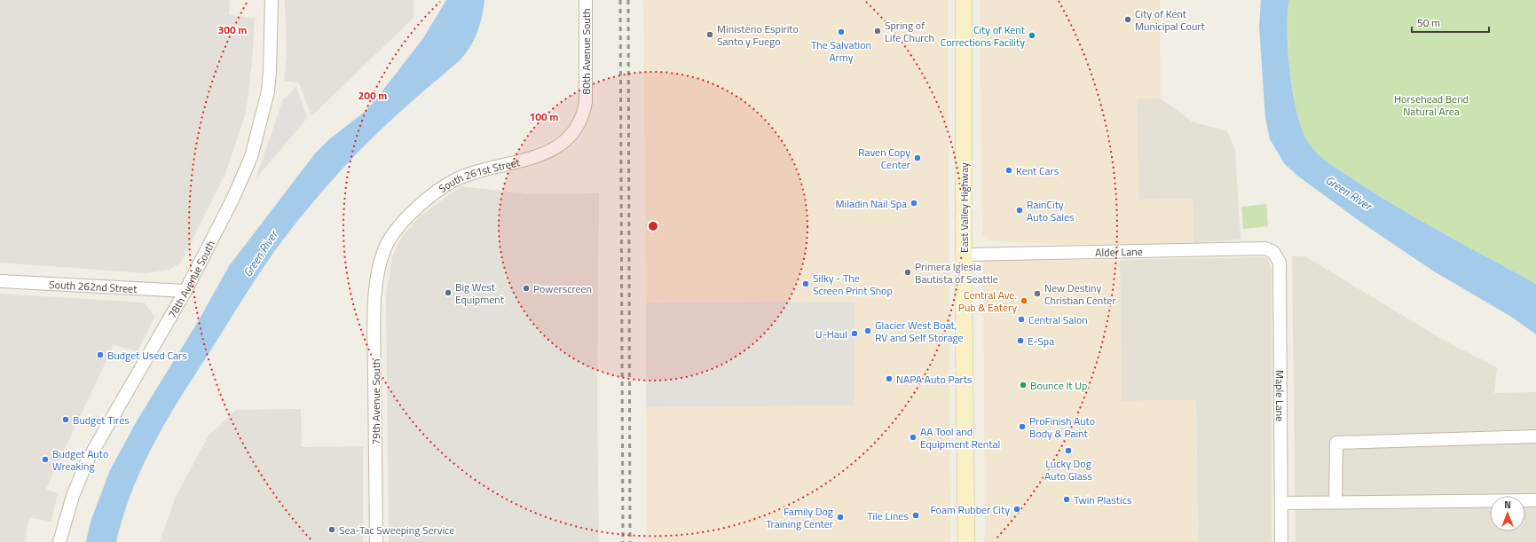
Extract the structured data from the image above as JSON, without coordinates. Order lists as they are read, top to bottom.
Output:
{
  "streets": {
    "main road": ["East Valley Highway"],
    "street": [
      "80th Avenue South",
      "South 261st Street",
      "Alder Lane",
      "78th Avenue South",
      "South 262nd Street",
      "Maple Lane",
      "79th Avenue South"
    ]
  },
  "crossings": [
    ["80th Avenue South", "South 261st Street"],
    ["South 261st Street", "79th Avenue South"],
    ["East Valley Highway", "Alder Lane"],
    ["Alder Lane", "Maple Lane"],
    ["78th Avenue South", "South 262nd Street"]
  ],
  "water": ["Green River"],
  "parks": ["Horsehead Bend Natural Area"],
  "places": [
    "City of Kent Municipal Court",
    "Spring of Life Church",
    "The Salvation Army",
    "Ministerio Espirito Santo y Fuego",
    "City of Kent Corrections Facility",
    "Raven Copy Center",
    "Kent Cars",
    "Miladin Nail Spa",
    "RainCity Auto Sales",
    "Primera Iglesia Bautista of Seattle",
    "Silky - The Screen Print Shop",
    "Powerscreen",
    "Big West Equipment",
    "New Destiny Christian Center",
    "Central Ave. Pub & Eatery",
    "Central Salon",
    "Glacier West Boat, RV and Self Storage",
    "U-Haul",
    "E-Spa",
    "Budget Used Cars",
    "NAPA Auto Parts",
    "Bounce It Up",
    "Budget Tires",
    "ProFinish Auto Body & Paint",
    "AA Tool and Equipment Rental",
    "Lucky Dog Auto Glass",
    "Budget Auto Wreaking",
    "Twin Plastics",
    "Foam Rubber City",
    "Tile Lines",
    "Family Dog Training Center",
    "Sea-Tac Sweeping Service"
  ],
  "scale_bar": "50 m",
  "north": "top",
  "rings": ["300 m", "200 m", "100 m"]
}
